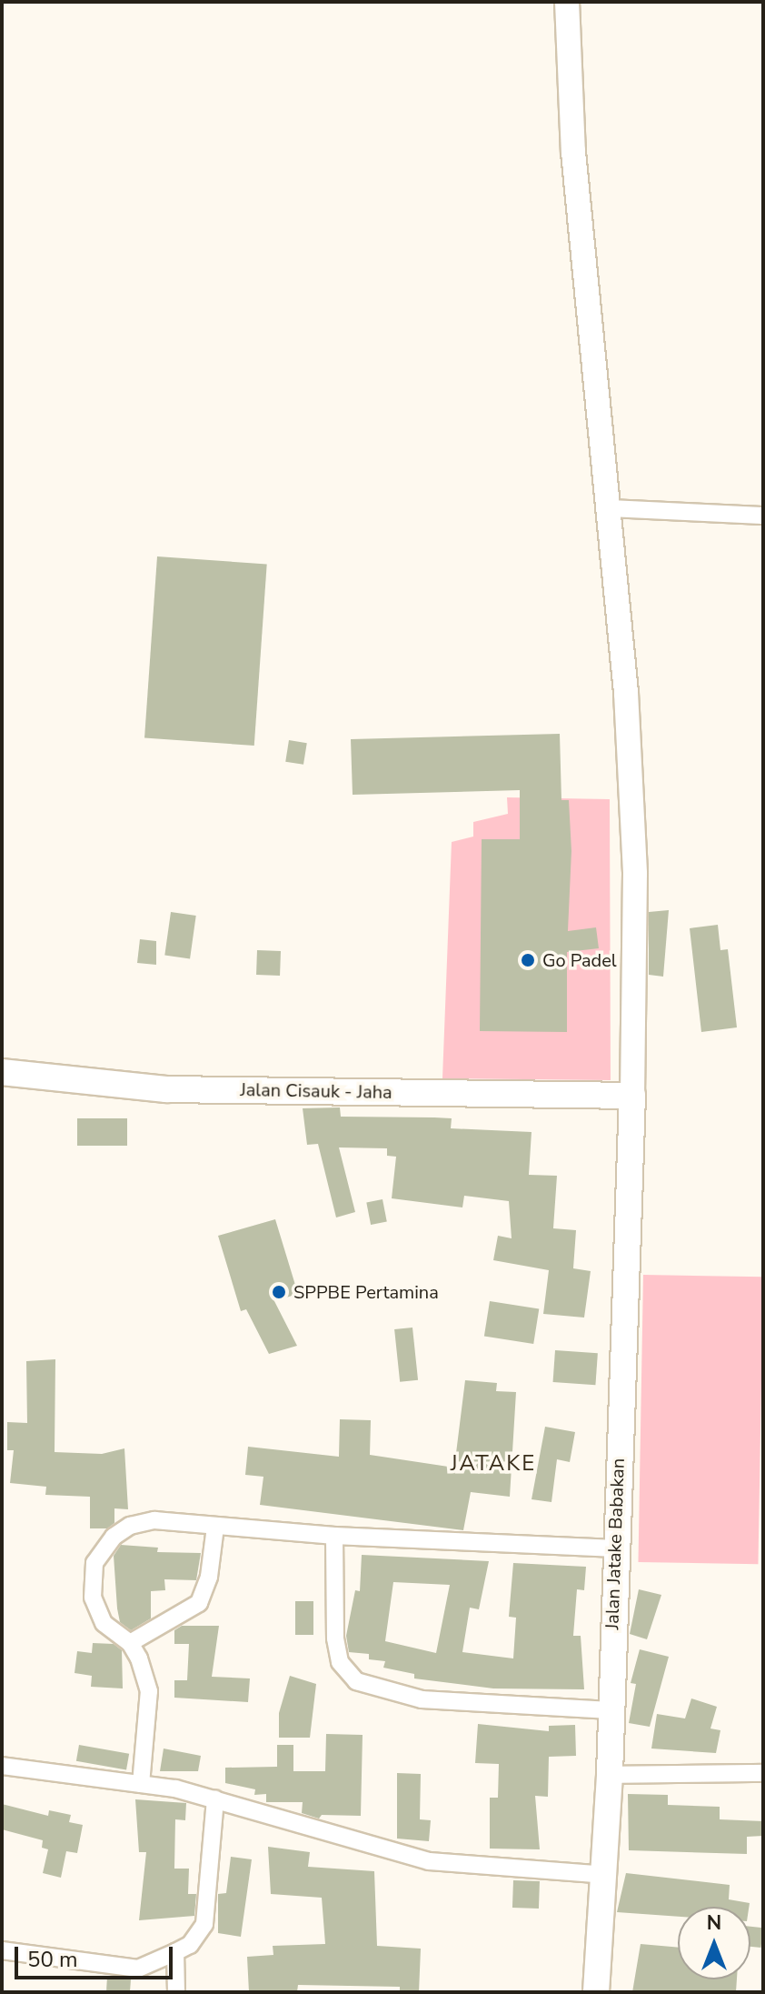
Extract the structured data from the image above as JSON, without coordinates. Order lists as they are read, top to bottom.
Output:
{
  "streets": {
    "main road": ["Jalan Cisauk - Jaha", "Jalan Jatake Babakan"]
  },
  "crossings": [
    ["Jalan Cisauk - Jaha", "Jalan Jatake Babakan"]
  ],
  "districts": ["JATAKE"],
  "places": ["Go Padel", "SPPBE Pertamina"],
  "scale_bar": "50 m",
  "north": "top"
}
